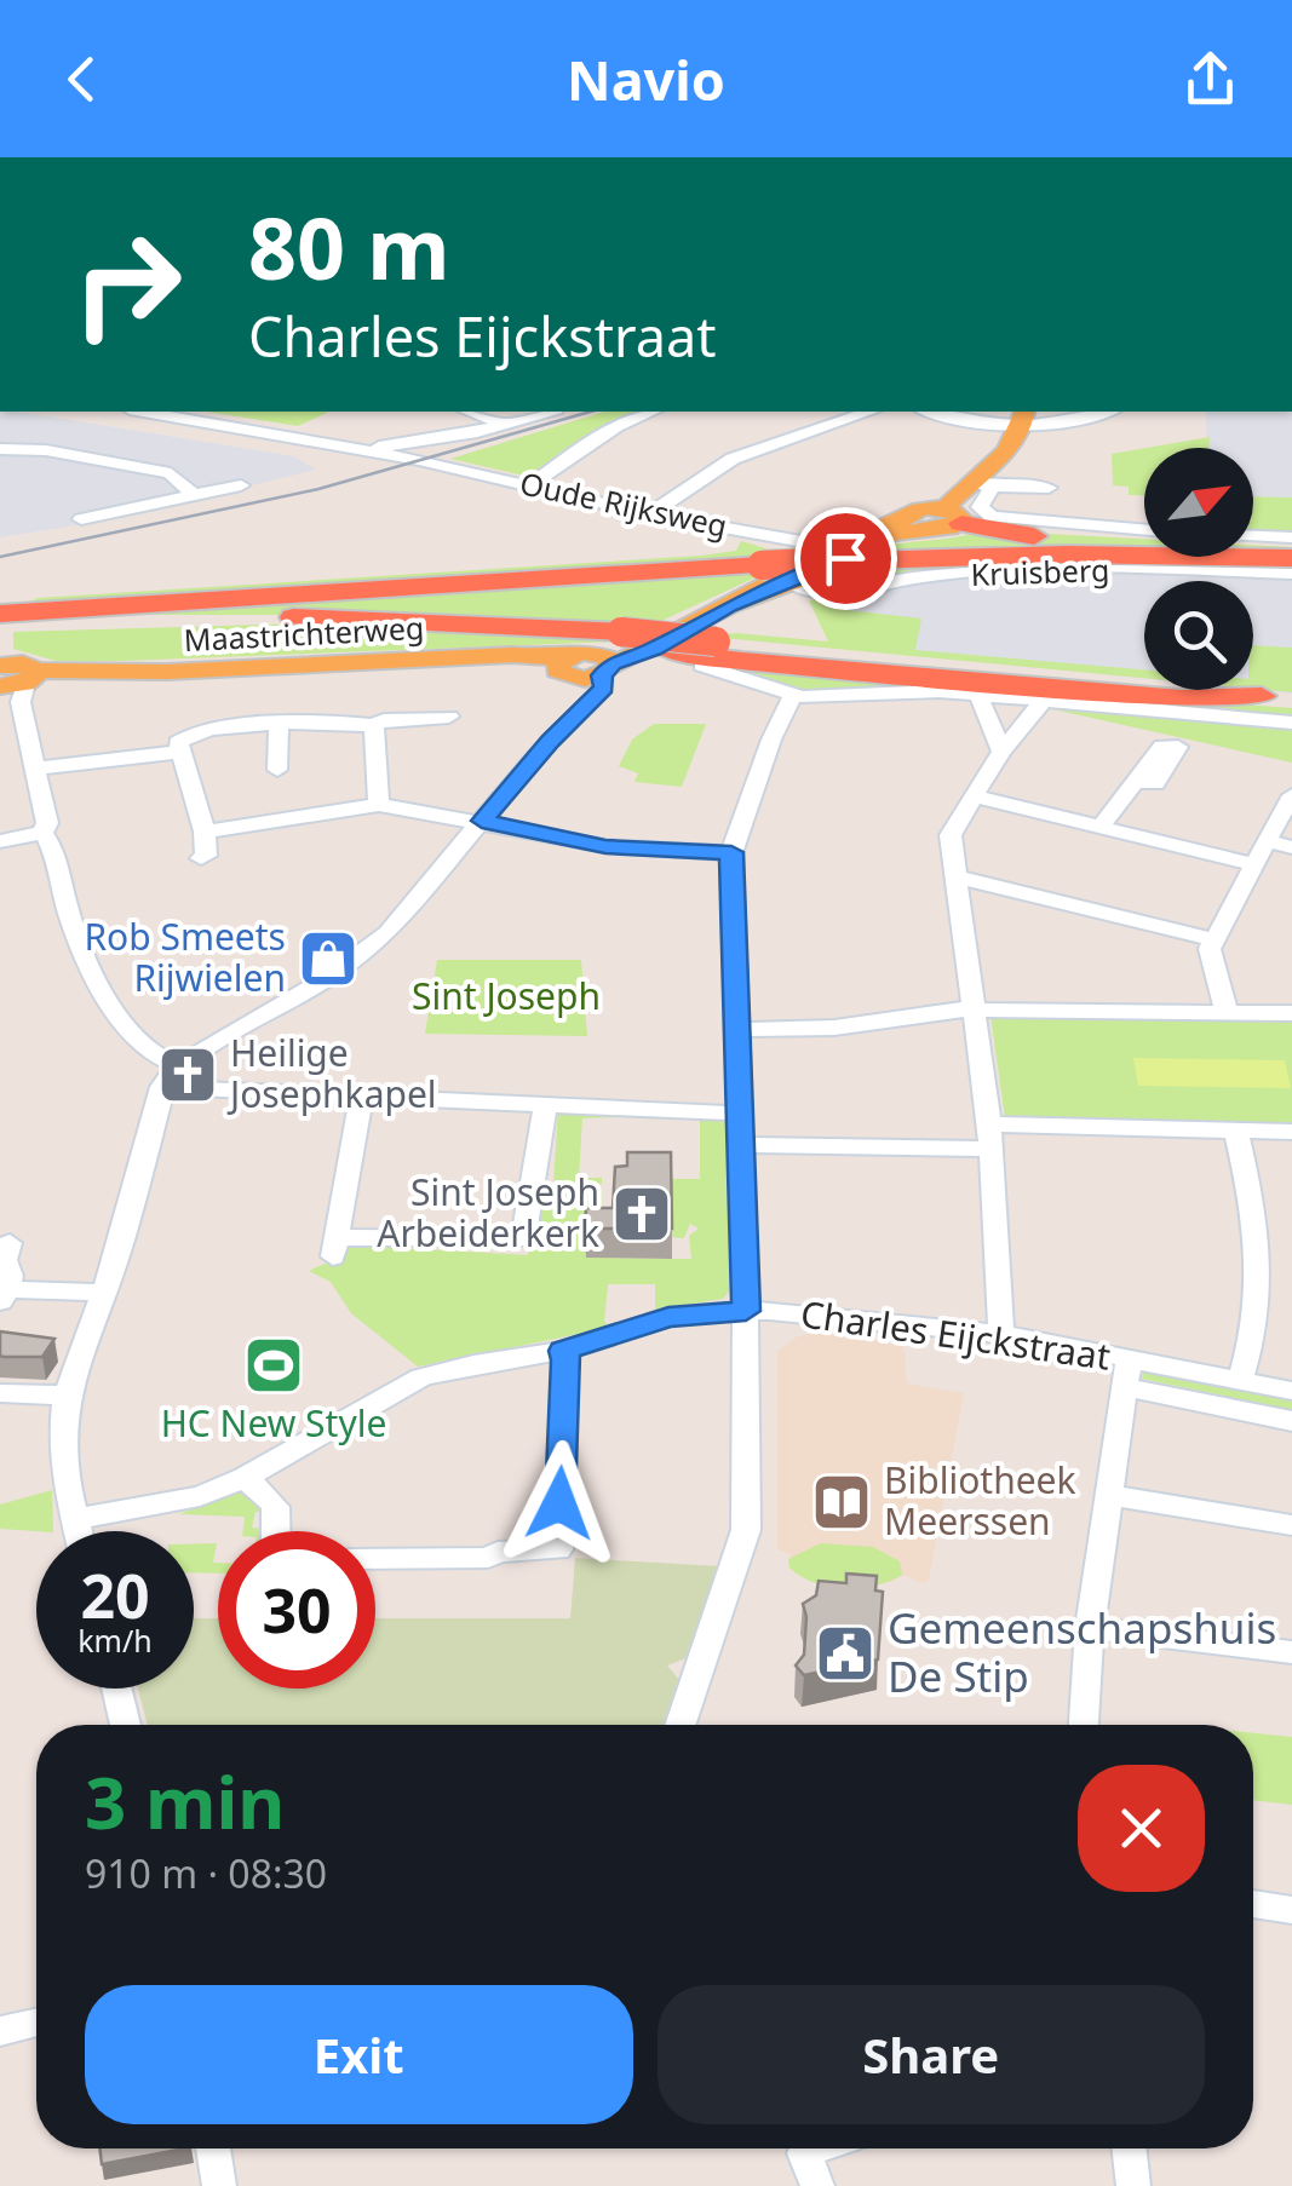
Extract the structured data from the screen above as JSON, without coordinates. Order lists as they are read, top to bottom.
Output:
{
  "streets": {
    "main road": ["Maastrichterweg"],
    "street": ["Oude Rijksweg", "Kruisberg", "Charles Eijckstraat"]
  },
  "parks": ["Sint Joseph"],
  "places": {
    "shop": ["Rob Smeets Rijwielen"],
    "church": ["Heilige Josephkapel", "Sint Joseph Arbeiderkerk"],
    "sports": ["HC New Style"],
    "library": ["Bibliotheek Meerssen"],
    "public building": ["Gemeenschapshuis De Stip"]
  },
  "north": "top right",
  "page": {
    "header": "Navio",
    "turn": ["80 m", "Charles Eijckstraat"],
    "speed": "20 km/h",
    "limit": "30",
    "heading": ["3 min", "910 m · 08:30"],
    "buttons": ["Exit", "Share"]
  }
}
